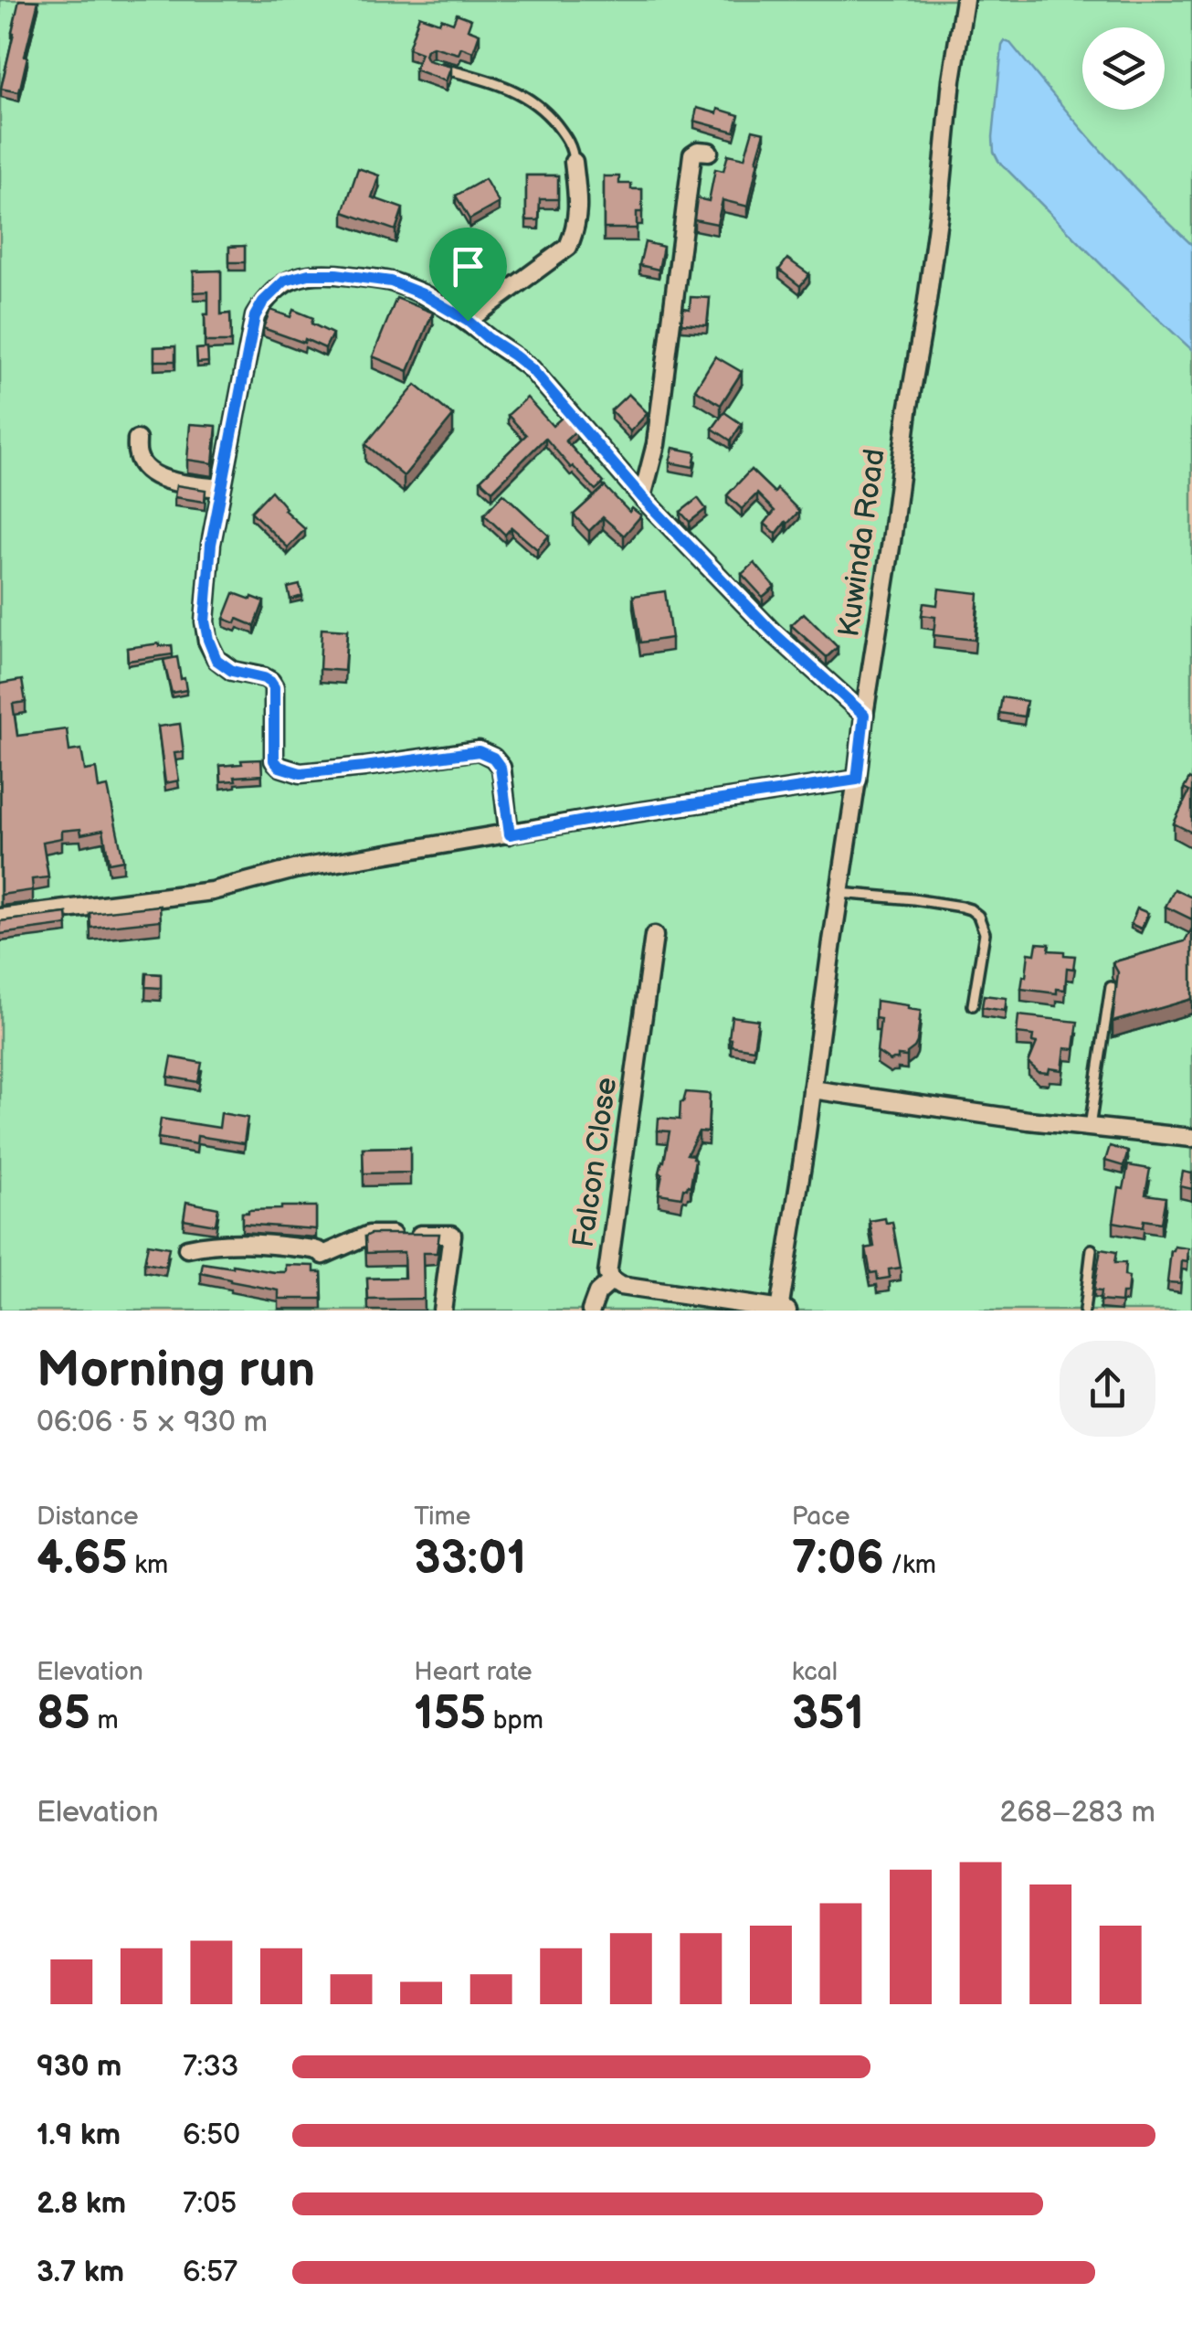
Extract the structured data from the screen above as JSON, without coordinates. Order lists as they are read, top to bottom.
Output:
{
  "streets": {
    "street": ["Kuwinda Road", "Falcon Close"]
  },
  "crossings": [
    ["Kuwinda Road", "Falcon Close"]
  ],
  "page": {
    "heading": ["Morning run", "06:06 · 5 × 930 m"],
    "stats": [
      ["Distance", "4.65 km"],
      ["Time", "33:01"],
      ["Pace", "7:06 /km"],
      ["Elevation", "85 m"],
      ["Heart rate", "155 bpm"],
      ["kcal", "351"]
    ],
    "chart": ["Elevation", "268–283 m"],
    "list": [
      {
        "name": "930 m",
        "note": "7:33"
      },
      {
        "name": "1.9 km",
        "note": "6:50"
      },
      {
        "name": "2.8 km",
        "note": "7:05"
      },
      {
        "name": "3.7 km",
        "note": "6:57"
      }
    ]
  }
}
